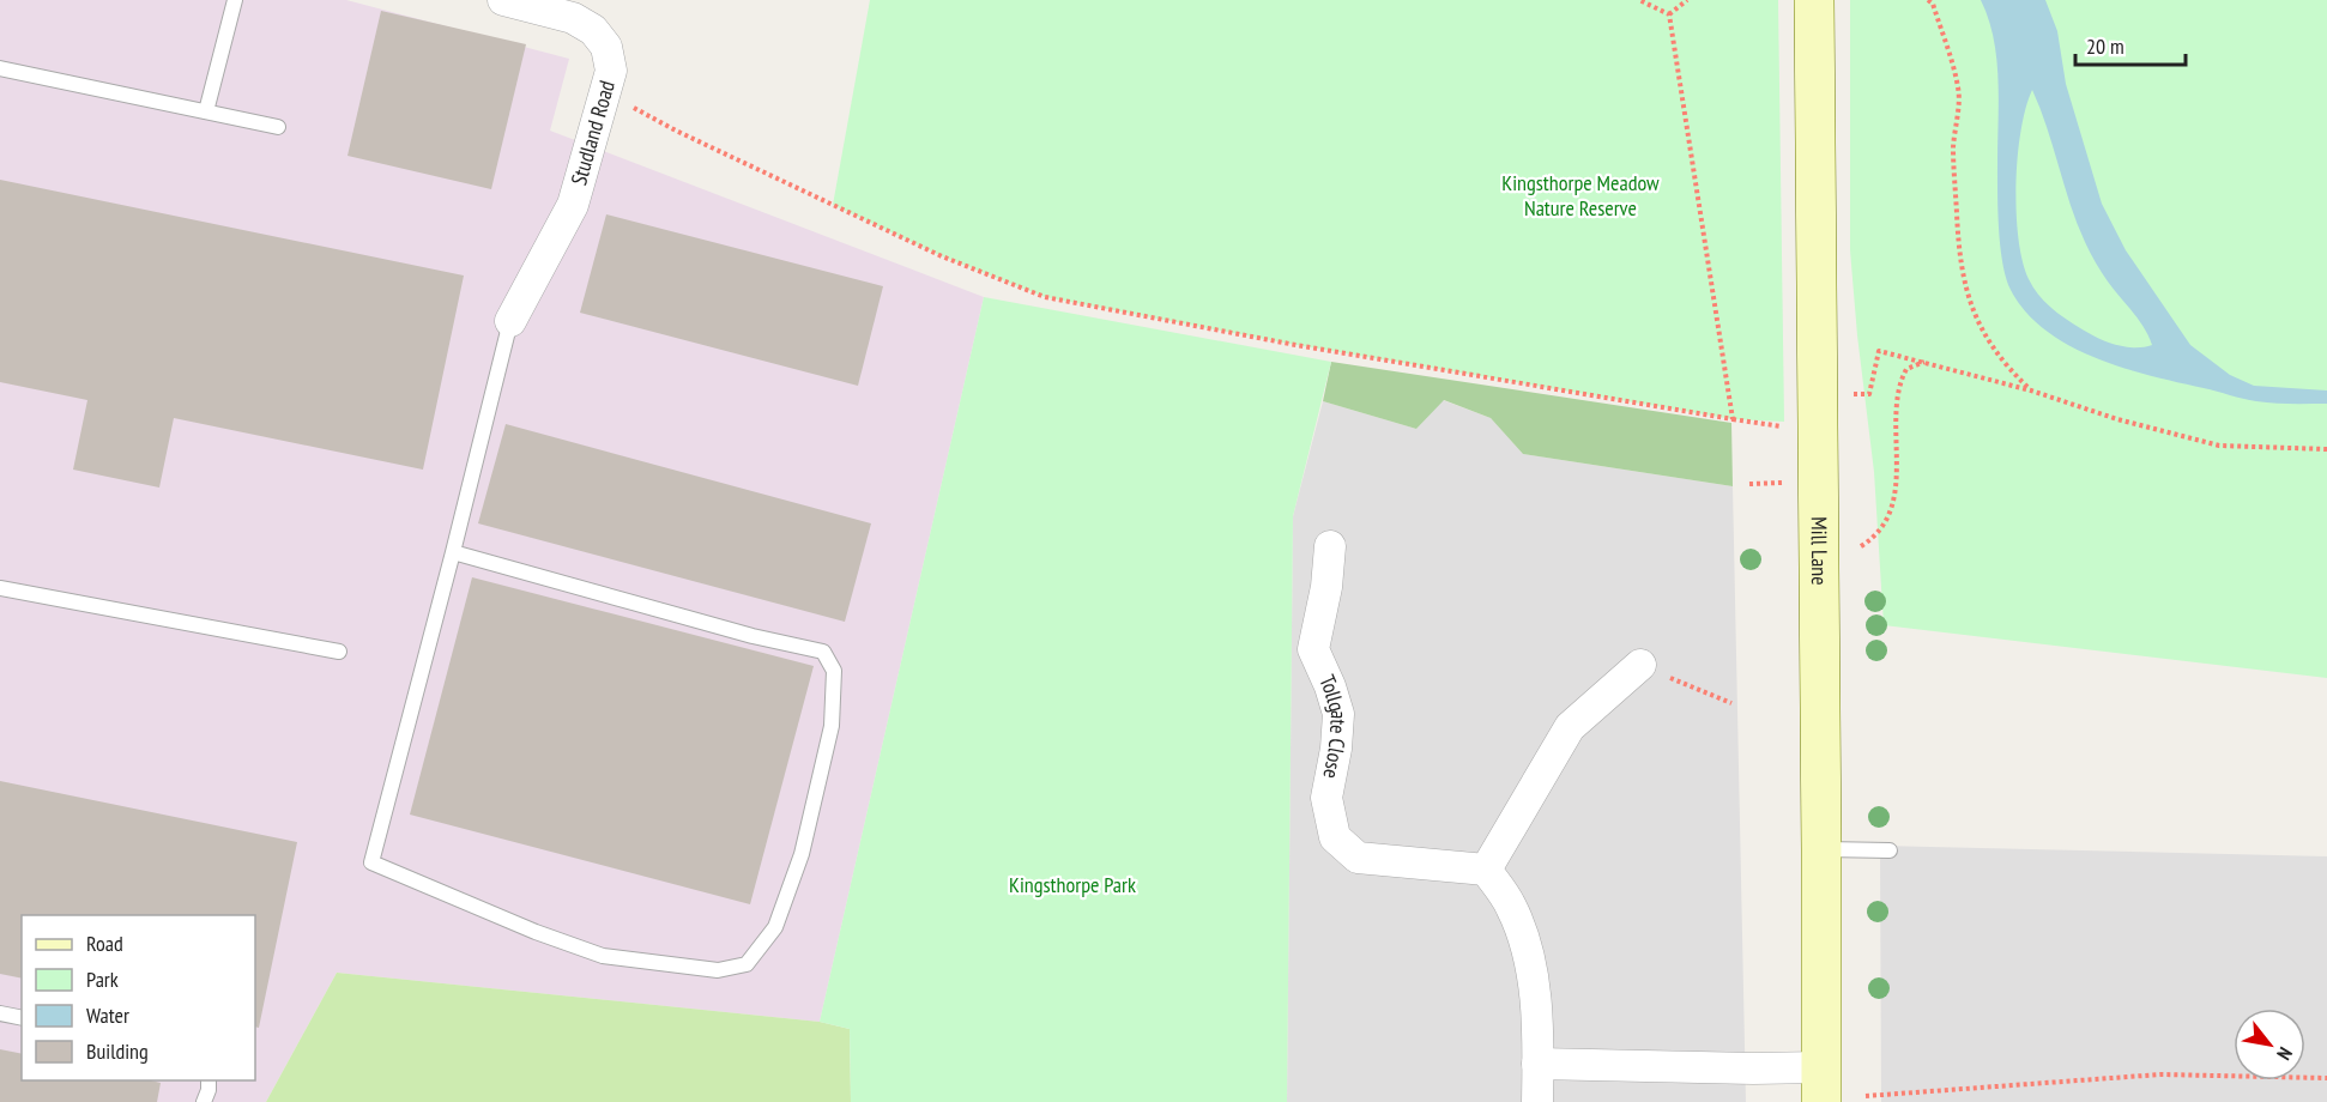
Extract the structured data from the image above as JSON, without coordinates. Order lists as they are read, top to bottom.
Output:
{
  "streets": {
    "street": ["Studland Road", "Mill Lane", "Tollgate Close"]
  },
  "parks": ["Kingsthorpe Meadow Nature Reserve", "Kingsthorpe Park"],
  "legend": [
    "Road",
    "Park",
    "Water",
    "Building"
  ],
  "scale_bar": "20 m",
  "north": "bottom right"
}
